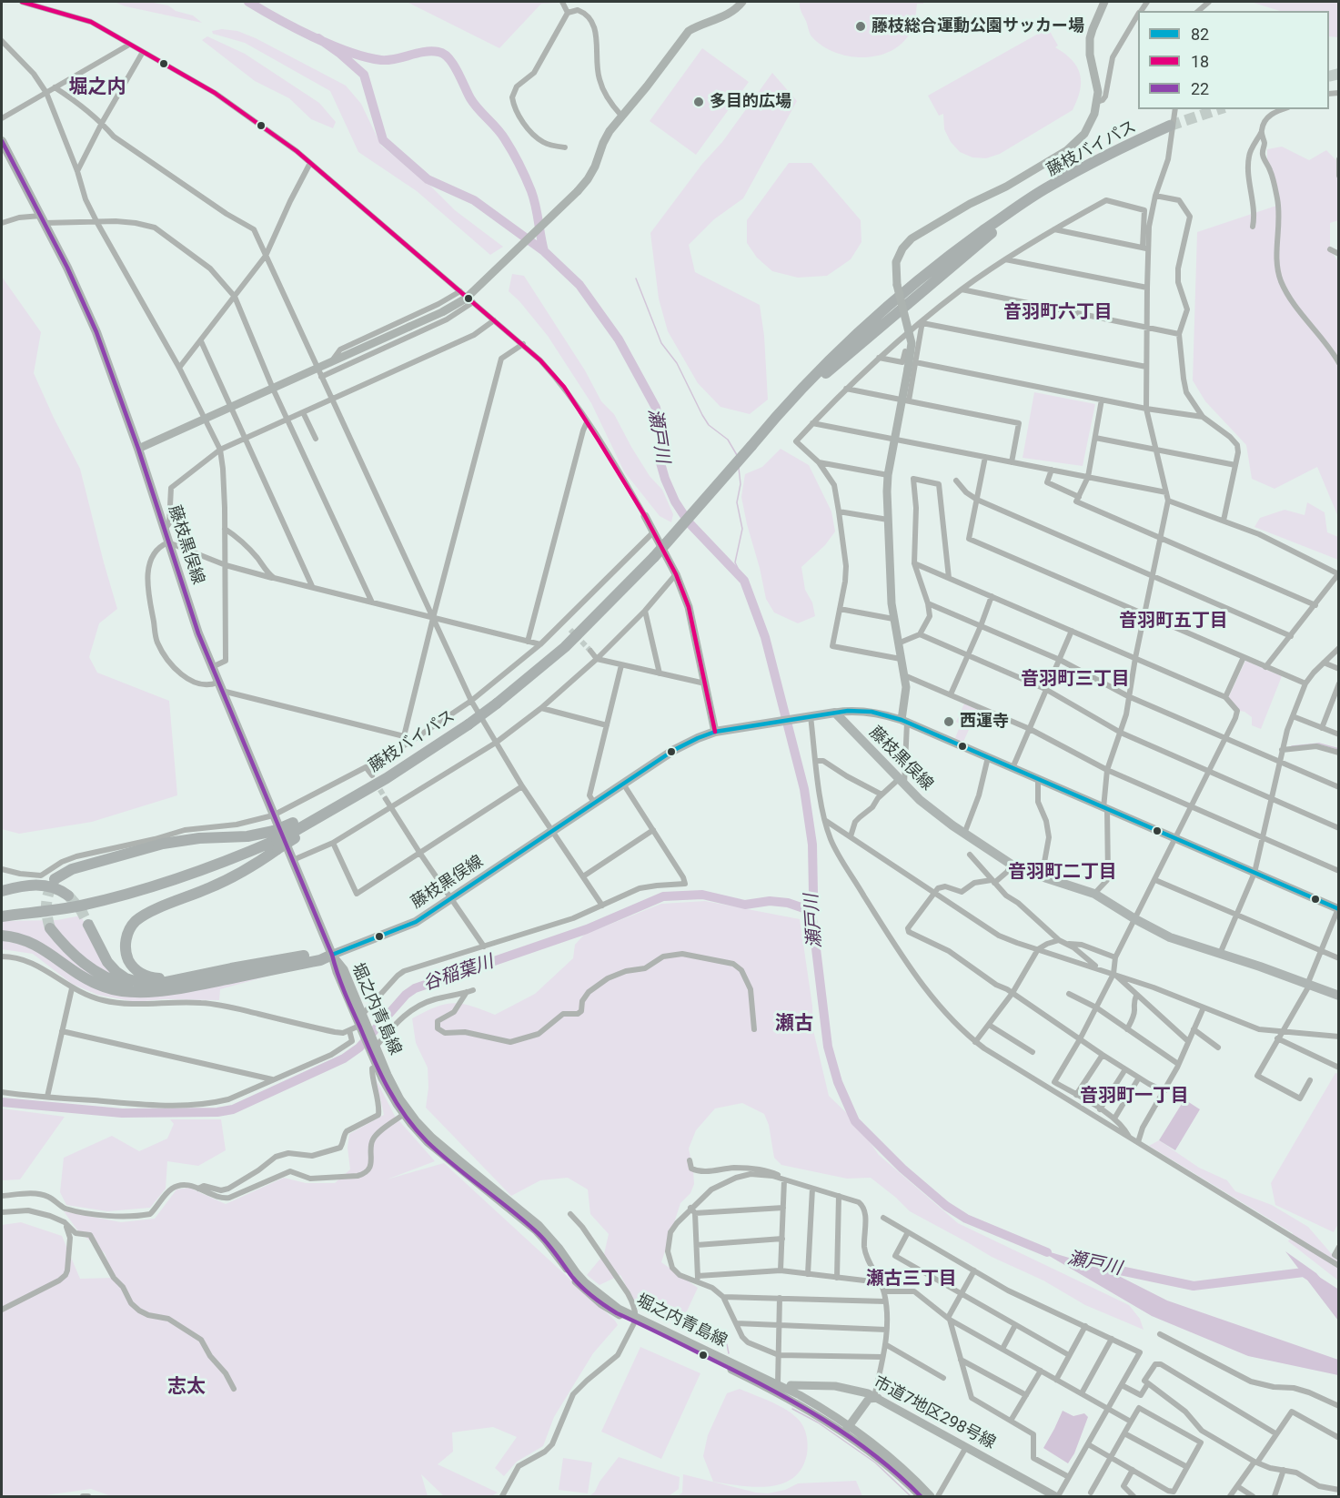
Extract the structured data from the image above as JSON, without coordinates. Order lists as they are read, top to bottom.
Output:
{
  "streets": {
    "highway": ["藤枝バイパス"],
    "main road": ["藤枝黒俣線"],
    "street": ["堀之内青島線", "市道7地区298号線"]
  },
  "crossings": [
    ["藤枝黒俣線", "堀之内青島線"]
  ],
  "districts": [
    "堀之内",
    "音羽町六丁目",
    "音羽町五丁目",
    "音羽町三丁目",
    "音羽町二丁目",
    "瀬古",
    "音羽町一丁目",
    "瀬古三丁目",
    "志太"
  ],
  "water": ["瀬戸川", "谷稲葉川"],
  "places": ["藤枝総合運動公園サッカー場", "多目的広場", "西運寺"],
  "lines": ["transit line 18", "transit line 22", "transit line 82"],
  "legend": ["82", "18", "22"]
}
